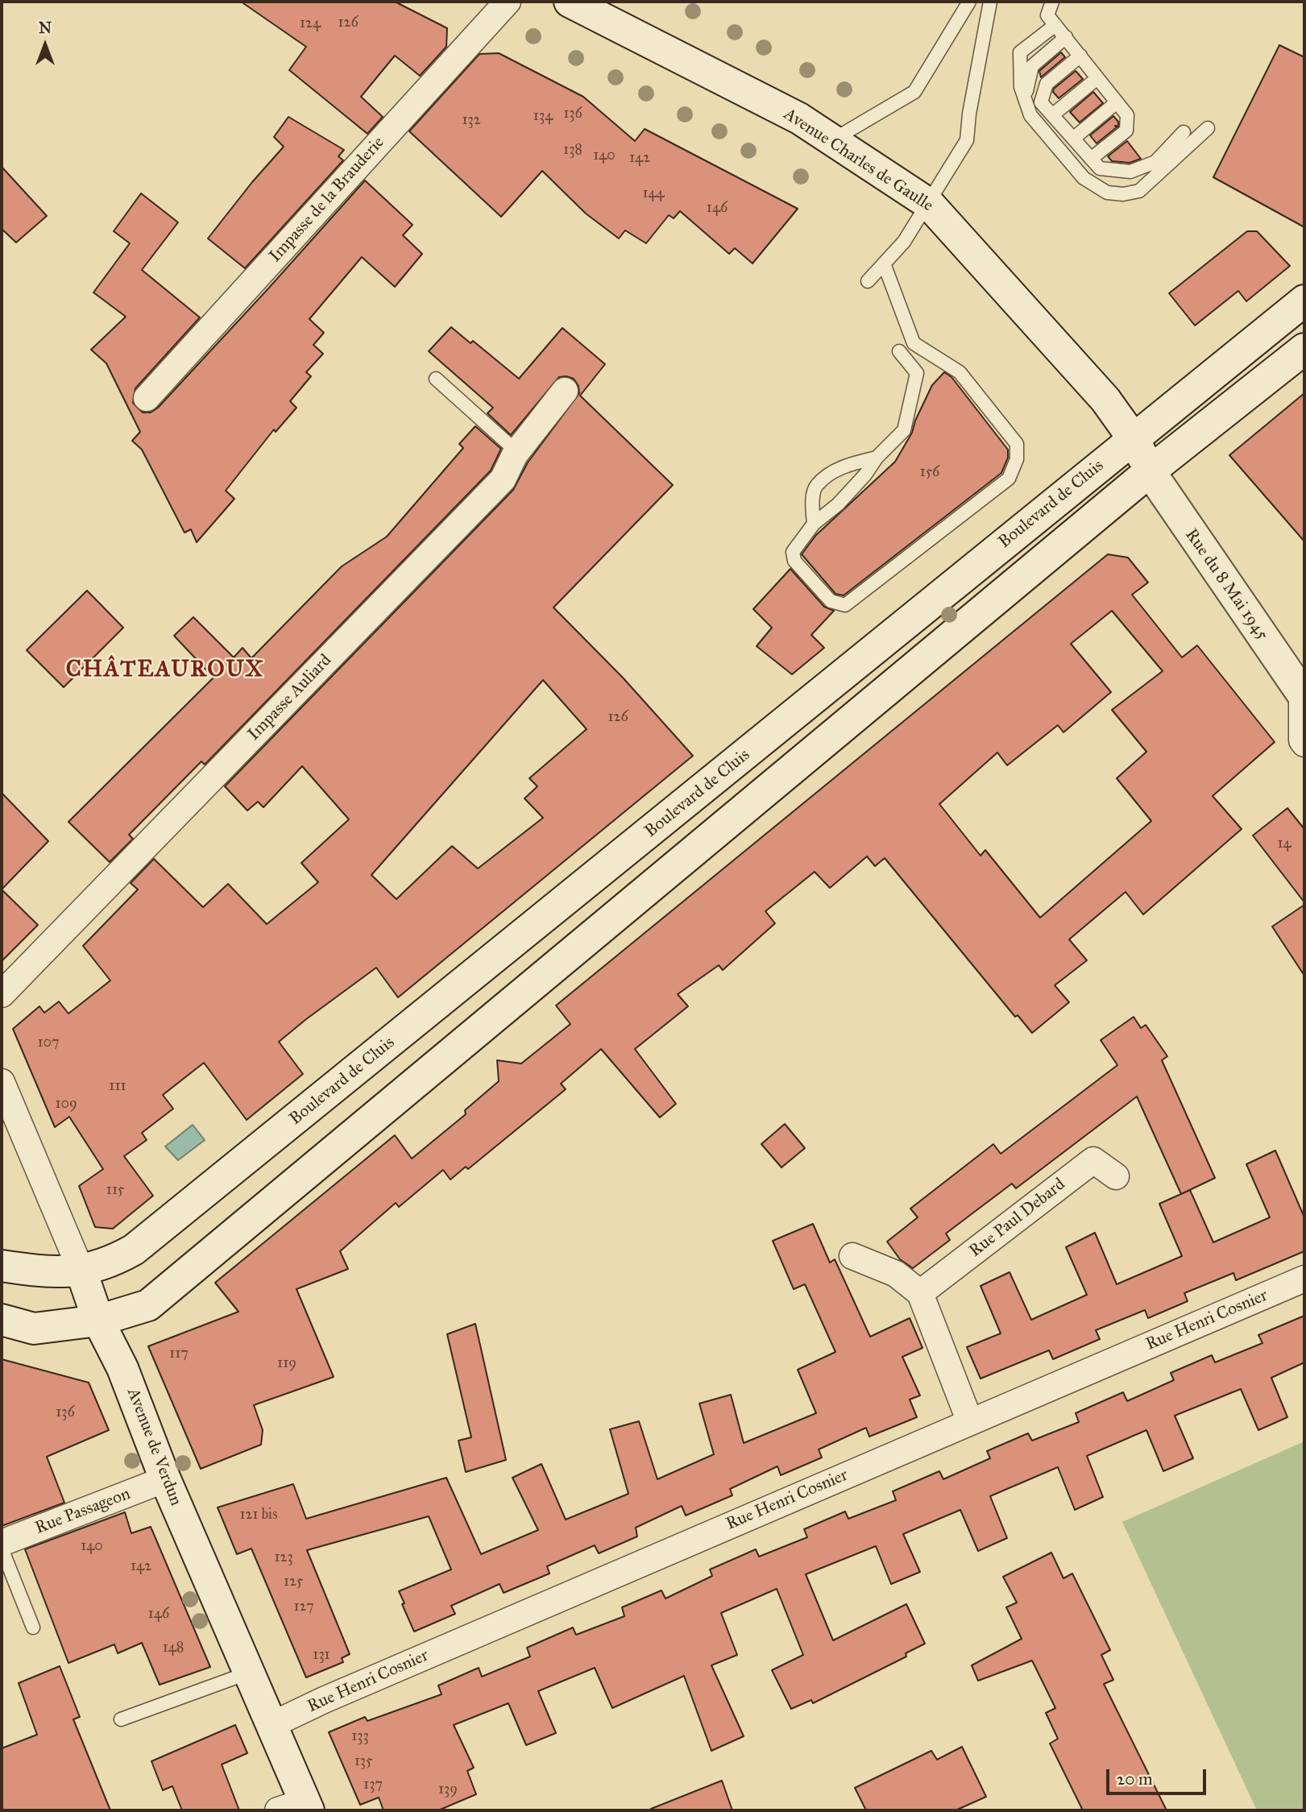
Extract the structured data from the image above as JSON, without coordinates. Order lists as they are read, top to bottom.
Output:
{
  "streets": {
    "main road": [
      "Avenue Charles de Gaulle",
      "Boulevard de Cluis",
      "Rue du 8 Mai 1945",
      "Avenue de Verdun"
    ],
    "street": [
      "Impasse de la Brauderie",
      "Impasse Auliard",
      "Rue Paul Debard",
      "Rue Henri Cosnier",
      "Rue Passageon"
    ]
  },
  "crossings": [
    ["Avenue Charles de Gaulle", "Boulevard de Cluis"],
    ["Avenue Charles de Gaulle", "Rue du 8 Mai 1945"],
    ["Boulevard de Cluis", "Avenue de Verdun"],
    ["Rue Henri Cosnier", "Avenue de Verdun"],
    ["Avenue de Verdun", "Rue Passageon"]
  ],
  "districts": ["CHÂTEAUROUX"],
  "house_numbers": [
    "126",
    "124",
    "136",
    "134",
    "132",
    "138",
    "140",
    "142",
    "144",
    "146",
    "156",
    "126",
    "14",
    "107",
    "111",
    "109",
    "115",
    "117",
    "119",
    "136",
    "121 bis",
    "140",
    "123",
    "142",
    "125",
    "127",
    "146",
    "148",
    "131",
    "133",
    "135",
    "137",
    "139"
  ],
  "scale_bar": "20 m",
  "north": "top"
}
